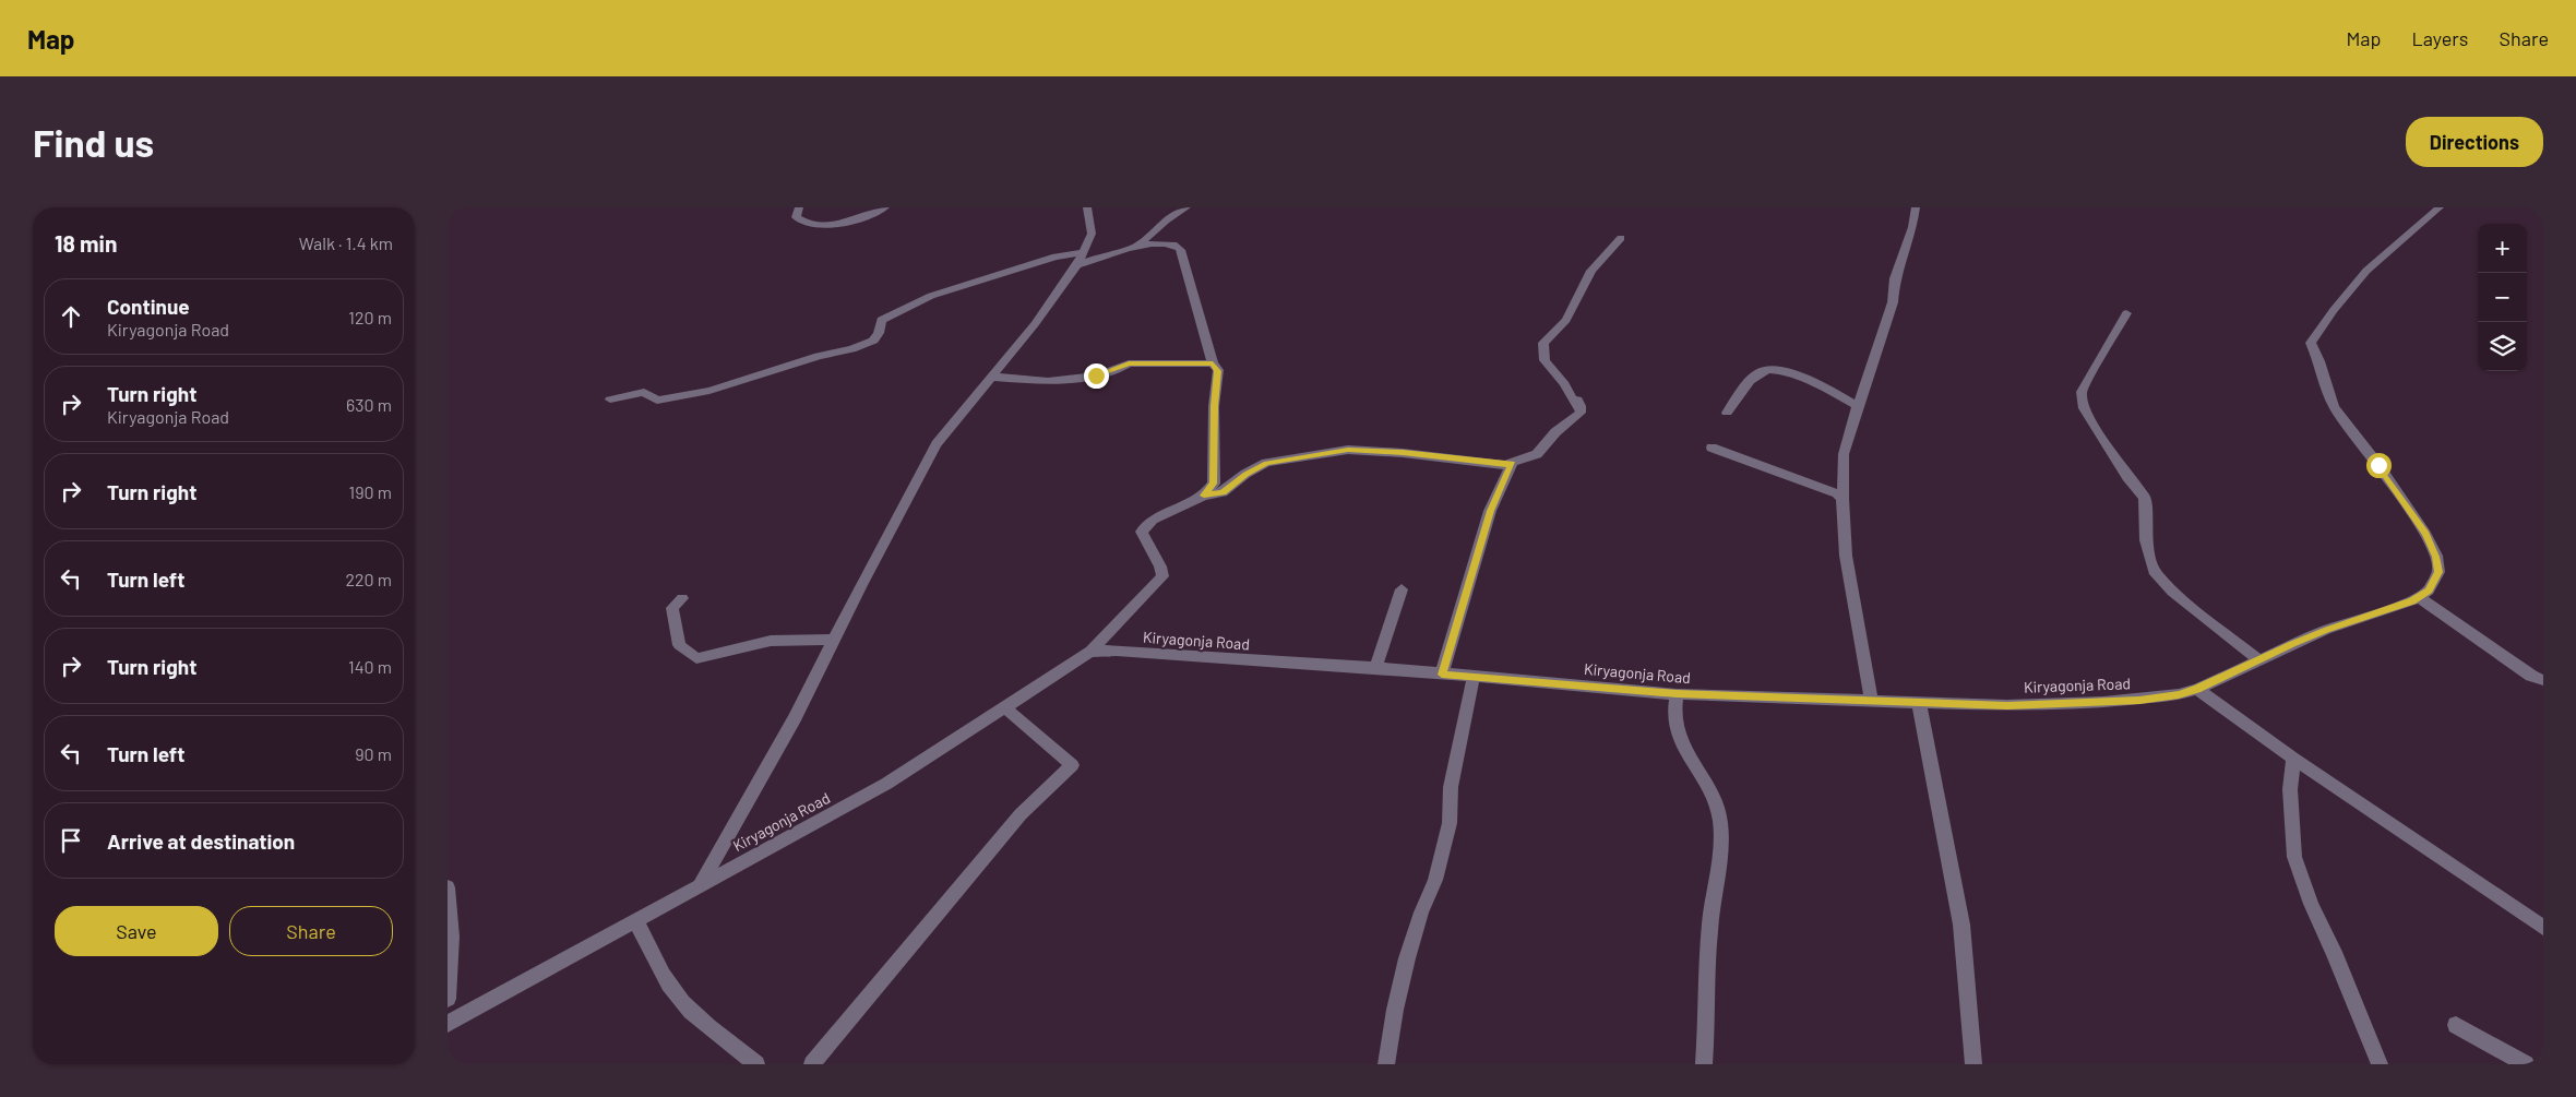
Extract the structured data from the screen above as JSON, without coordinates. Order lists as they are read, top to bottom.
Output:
{
  "streets": {
    "street": ["Kiryagonja Road"]
  },
  "page": {
    "header": "Map",
    "nav": ["Map", "Layers", "Share"],
    "buttons": [
      "Directions",
      ["Save", "Share"]
    ],
    "title": "Find us",
    "heading": ["18 min", "Walk · 1.4 km"],
    "map_buttons": ["+", "−"],
    "list": [
      ["Continue", "Kiryagonja Road", "120 m"],
      ["Turn right", "Kiryagonja Road", "630 m"],
      ["Turn right", "190 m"],
      ["Turn left", "220 m"],
      ["Turn right", "140 m"],
      ["Turn left", "90 m"],
      "Arrive at destination"
    ]
  }
}
